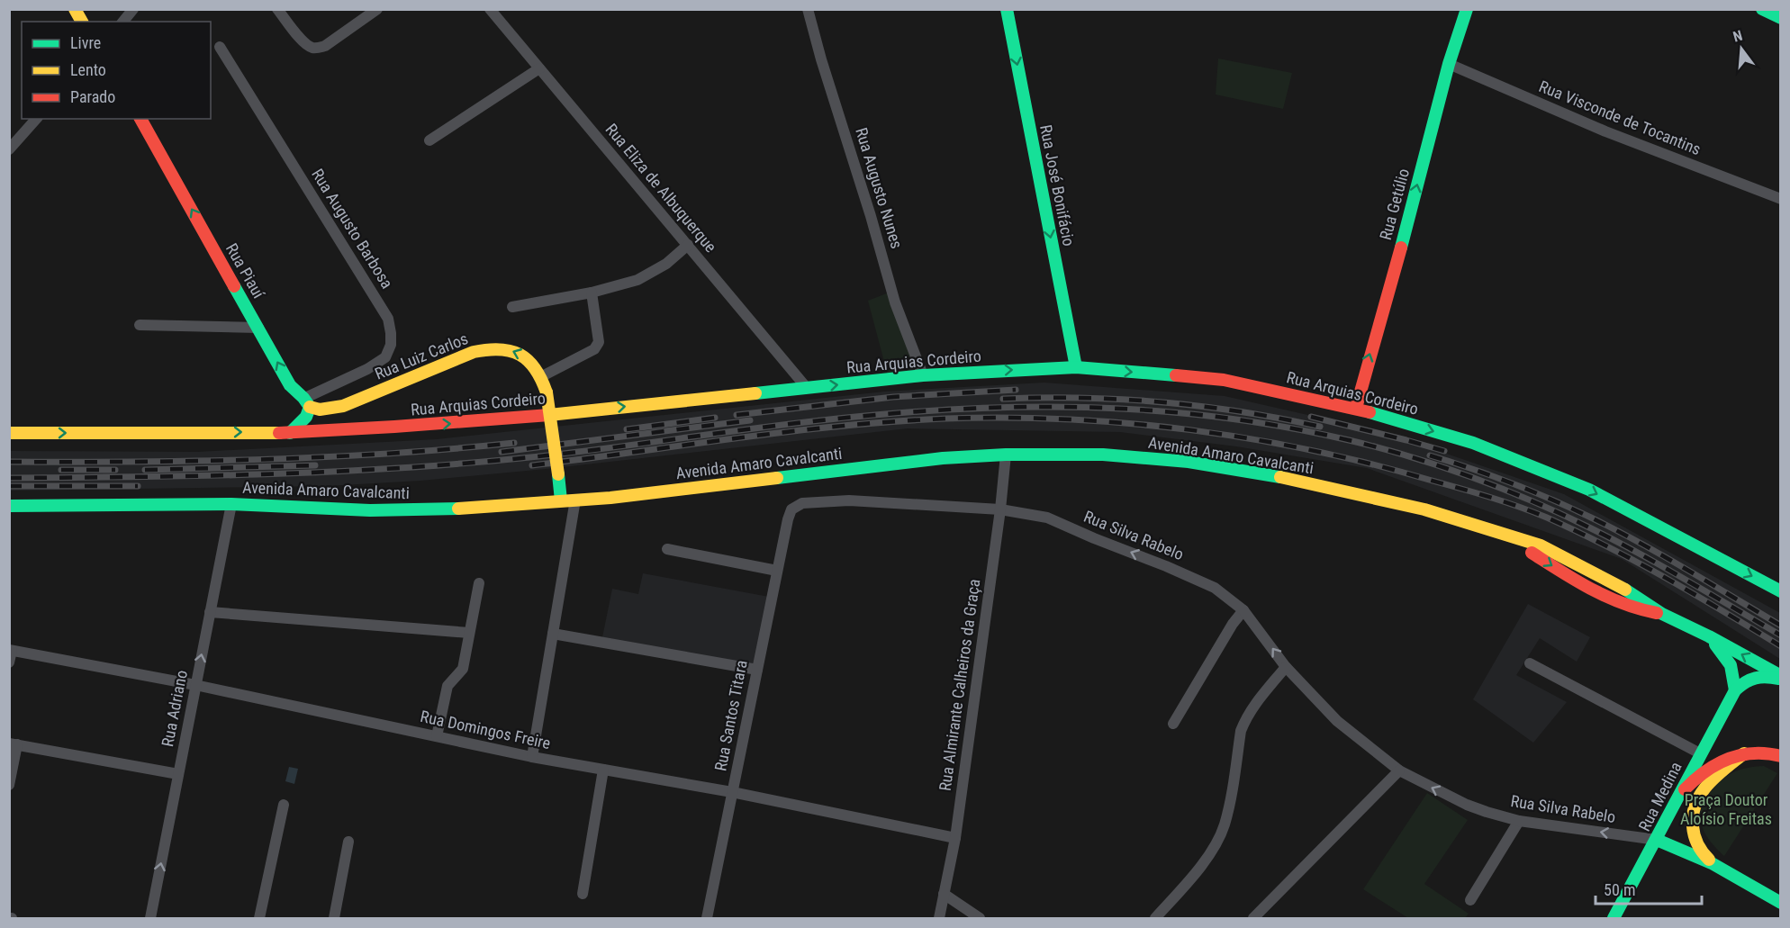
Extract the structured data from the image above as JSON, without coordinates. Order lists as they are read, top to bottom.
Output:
{
  "streets": {
    "main road": [
      "Rua José Bonifácio",
      "Rua Getúlio",
      "Rua Piauí",
      "Rua Luiz Carlos",
      "Rua Arquias Cordeiro",
      "Avenida Amaro Cavalcanti",
      "Rua Silva Rabelo",
      "Rua Medina"
    ],
    "street": [
      "Rua Visconde de Tocantins",
      "Rua Eliza de Albuquerque",
      "Rua Augusto Nunes",
      "Rua Augusto Barbosa",
      "Rua Almirante Calheiros da Graça",
      "Rua Adriano",
      "Rua Santos Titara",
      "Rua Domingos Freire"
    ]
  },
  "crossings": [
    ["Rua Visconde de Tocantins", "Rua Getúlio"],
    ["Rua José Bonifácio", "Rua Arquias Cordeiro"],
    ["Rua Eliza de Albuquerque", "Rua Arquias Cordeiro"],
    ["Rua Augusto Nunes", "Rua Arquias Cordeiro"],
    ["Rua Getúlio", "Rua Arquias Cordeiro"],
    ["Rua Augusto Barbosa", "Rua Piauí"],
    ["Rua Augusto Barbosa", "Rua Luiz Carlos"],
    ["Rua Piauí", "Rua Luiz Carlos"],
    ["Rua Luiz Carlos", "Avenida Amaro Cavalcanti"],
    ["Avenida Amaro Cavalcanti", "Rua Almirante Calheiros da Graça"],
    ["Avenida Amaro Cavalcanti", "Rua Adriano"],
    ["Avenida Amaro Cavalcanti", "Rua Medina"],
    ["Rua Silva Rabelo", "Rua Almirante Calheiros da Graça"],
    ["Rua Silva Rabelo", "Rua Santos Titara"],
    ["Rua Silva Rabelo", "Rua Medina"],
    ["Rua Almirante Calheiros da Graça", "Rua Domingos Freire"],
    ["Rua Adriano", "Rua Domingos Freire"],
    ["Rua Santos Titara", "Rua Domingos Freire"]
  ],
  "one_way": [
    "Rua José Bonifácio",
    "Rua Getúlio",
    "Rua Piauí",
    "Rua Luiz Carlos",
    "Rua Arquias Cordeiro",
    "Rua Silva Rabelo",
    "Rua Adriano"
  ],
  "parks": ["Praça Doutor Aloísio Freitas"],
  "legend": ["Livre", "Lento", "Parado"],
  "scale_bar": "50 m",
  "north": "top"
}
